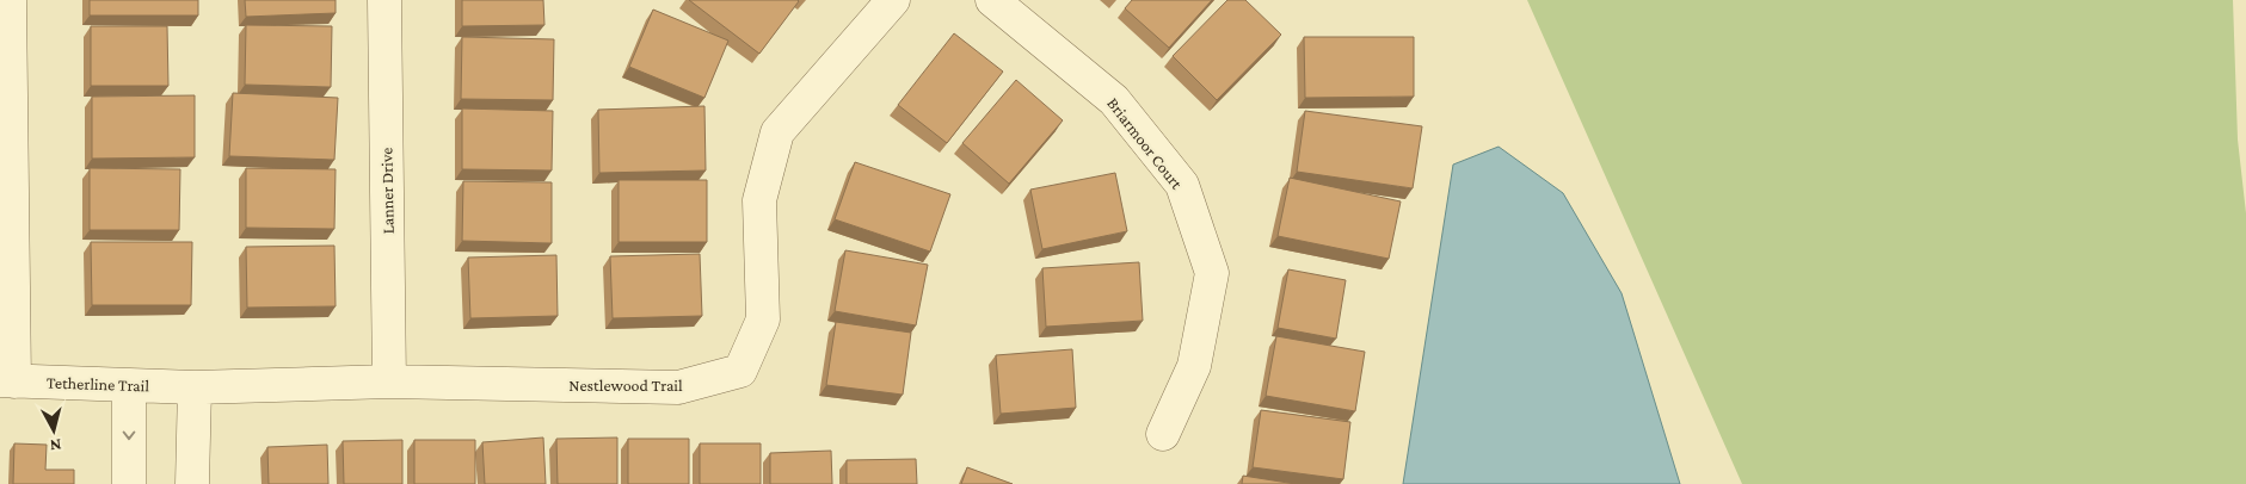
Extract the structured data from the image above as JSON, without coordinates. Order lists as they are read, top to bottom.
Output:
{
  "streets": {
    "street": [
      "Briarmoor Court",
      "Lanner Drive",
      "Tetherline Trail",
      "Nestlewood Trail"
    ]
  },
  "crossings": [
    ["Lanner Drive", "Nestlewood Trail"],
    ["Tetherline Trail", "Nestlewood Trail"]
  ],
  "north": "bottom"
}
